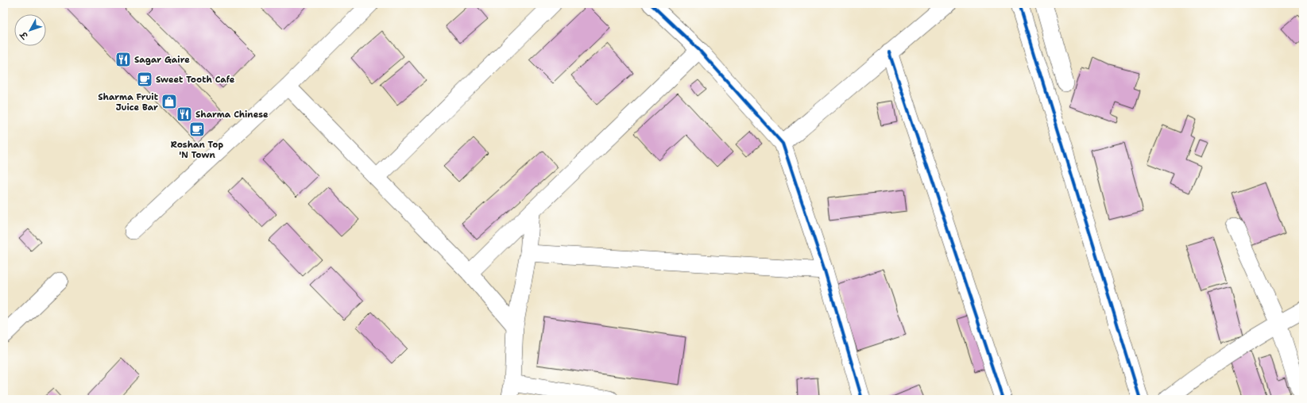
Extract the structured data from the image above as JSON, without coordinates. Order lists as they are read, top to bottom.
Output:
{
  "places": {
    "restaurant": ["Sagar Gaire", "Sharma Chinese"],
    "cafe": ["Sweet Tooth Cafe", "Roshan Top 'N Town"],
    "shop": ["Sharma Fruit Juice Bar"]
  },
  "north": "bottom left"
}
